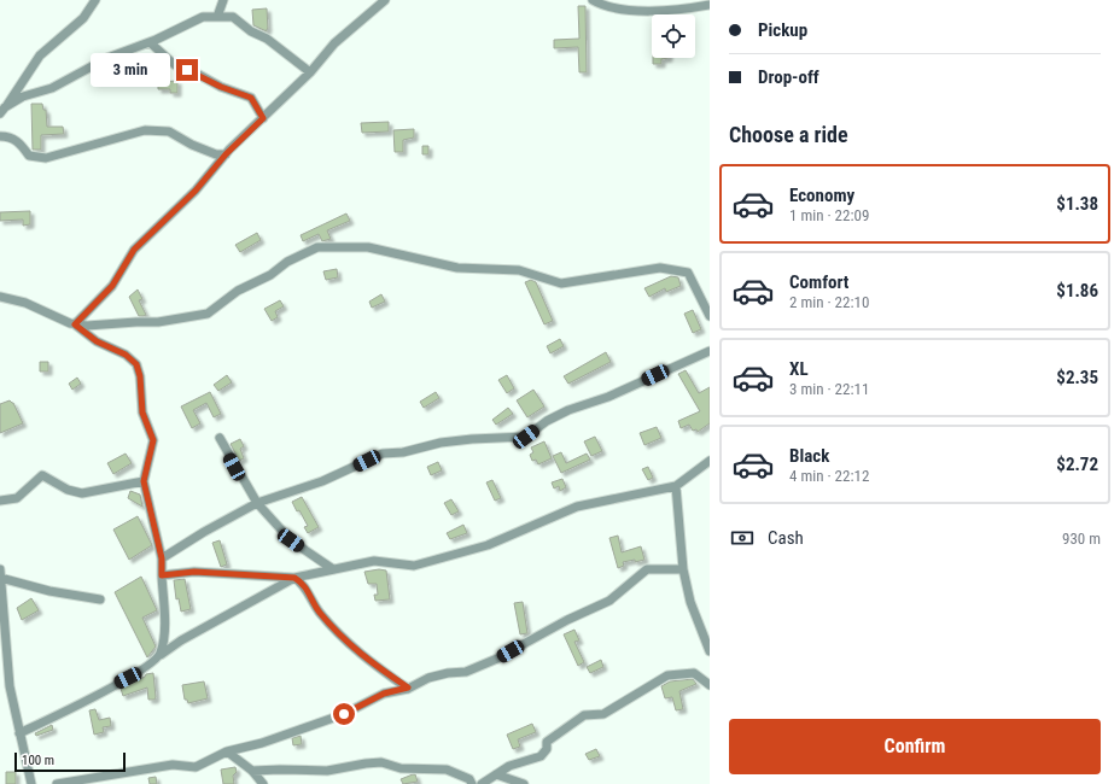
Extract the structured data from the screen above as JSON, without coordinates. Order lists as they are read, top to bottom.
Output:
{
  "scale_bar": "100 m",
  "page": {
    "banner": ["Pickup", "Drop-off"],
    "bubble": "3 min",
    "heading": "Choose a ride",
    "list": [
      {
        "name": "Economy",
        "note": "1 min · 22:09",
        "value": "$1.38"
      },
      {
        "name": "Comfort",
        "note": "2 min · 22:10",
        "value": "$1.86"
      },
      {
        "name": "XL",
        "note": "3 min · 22:11",
        "value": "$2.35"
      },
      {
        "name": "Black",
        "note": "4 min · 22:12",
        "value": "$2.72"
      }
    ],
    "pay": ["Cash", "930 m"],
    "buttons": "Confirm",
    "scale": "100 m"
  }
}
